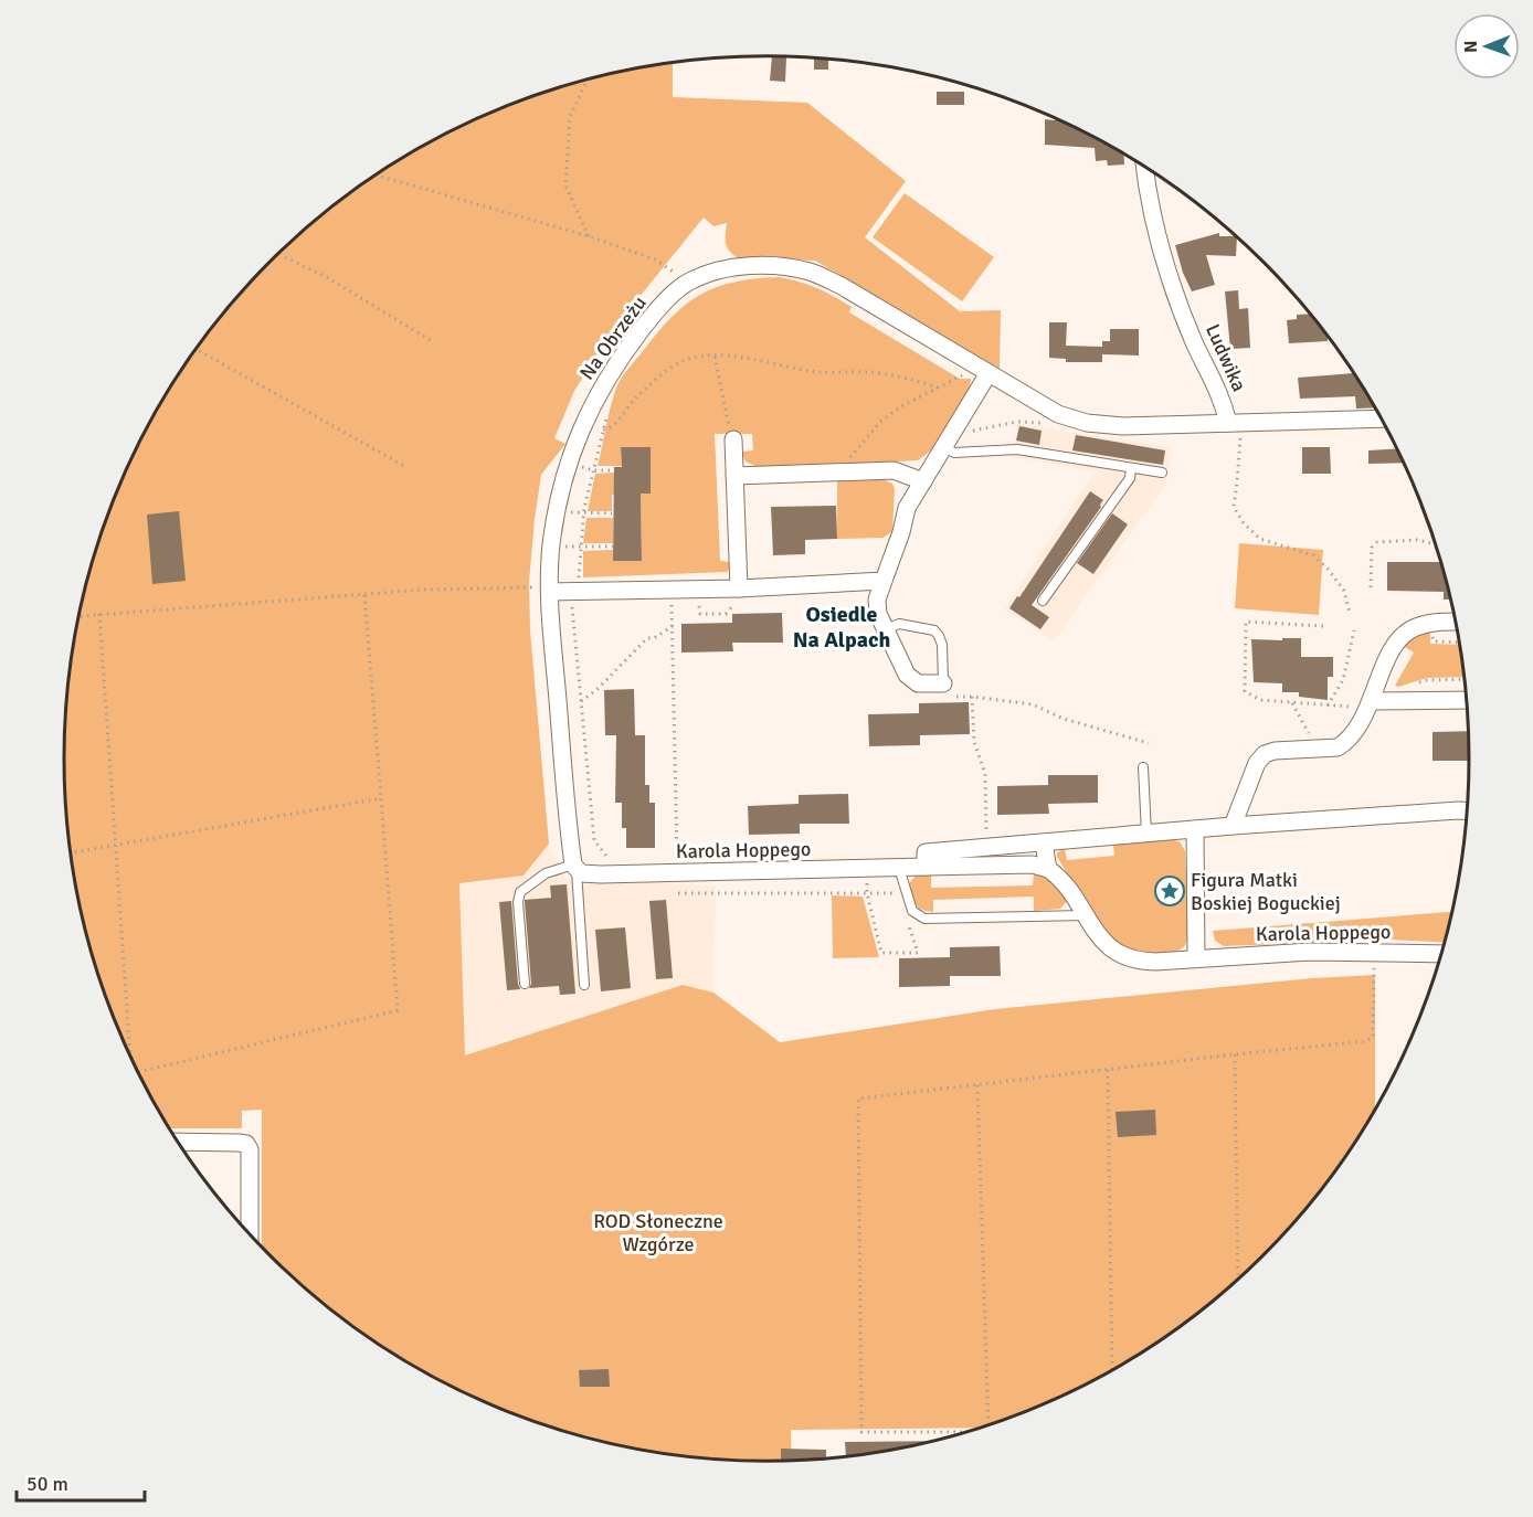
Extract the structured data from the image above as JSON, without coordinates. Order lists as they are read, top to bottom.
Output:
{
  "streets": {
    "street": ["Na Obrzeżu", "Ludwika", "Karola Hoppego"]
  },
  "crossings": [
    ["Na Obrzeżu", "Ludwika"],
    ["Na Obrzeżu", "Karola Hoppego"]
  ],
  "districts": ["Osiedle Na Alpach"],
  "parks": ["ROD Słoneczne Wzgórze"],
  "places": {
    "place": ["Figura Matki Boskiej Boguckiej"]
  },
  "scale_bar": "50 m",
  "north": "left"
}
